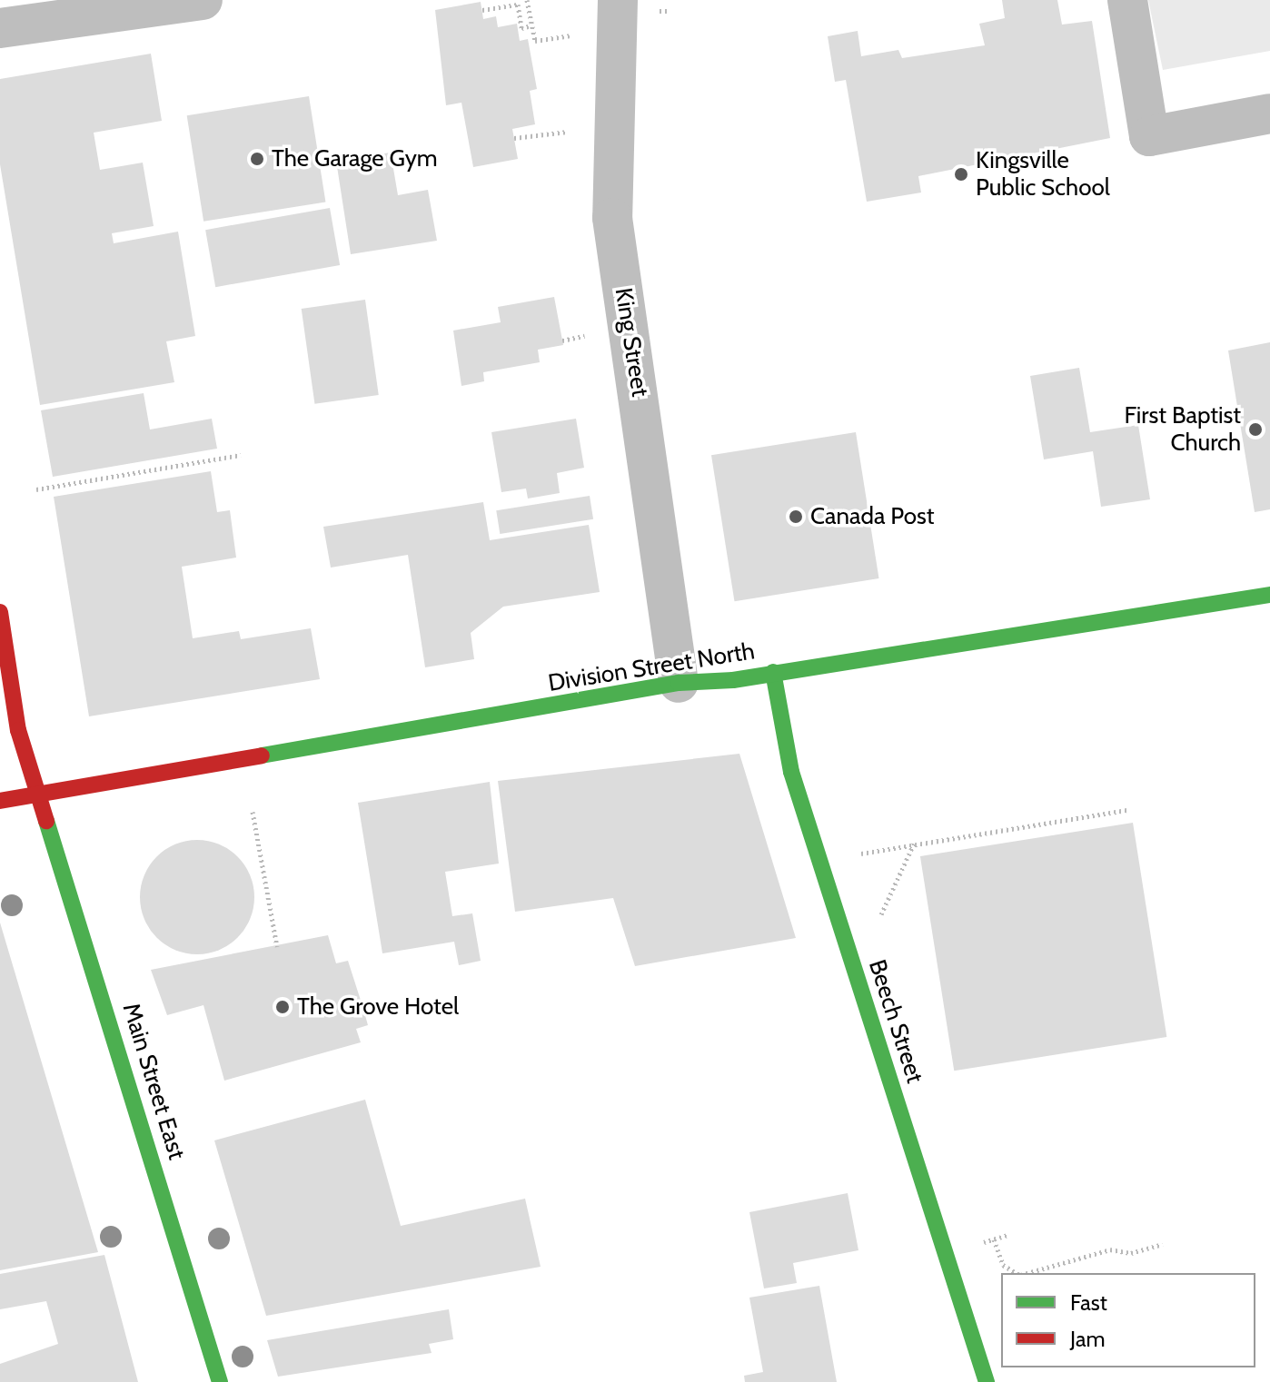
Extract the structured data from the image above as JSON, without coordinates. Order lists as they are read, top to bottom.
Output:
{
  "streets": {
    "main road": ["Division Street North", "Beech Street", "Main Street East"],
    "street": ["King Street"]
  },
  "crossings": [
    ["King Street", "Division Street North"],
    ["Division Street North", "Beech Street"],
    ["Division Street North", "Main Street East"]
  ],
  "places": [
    "The Garage Gym",
    "Kingsville Public School",
    "First Baptist Church",
    "Canada Post",
    "The Grove Hotel"
  ],
  "legend": ["Fast", "Jam"]
}
